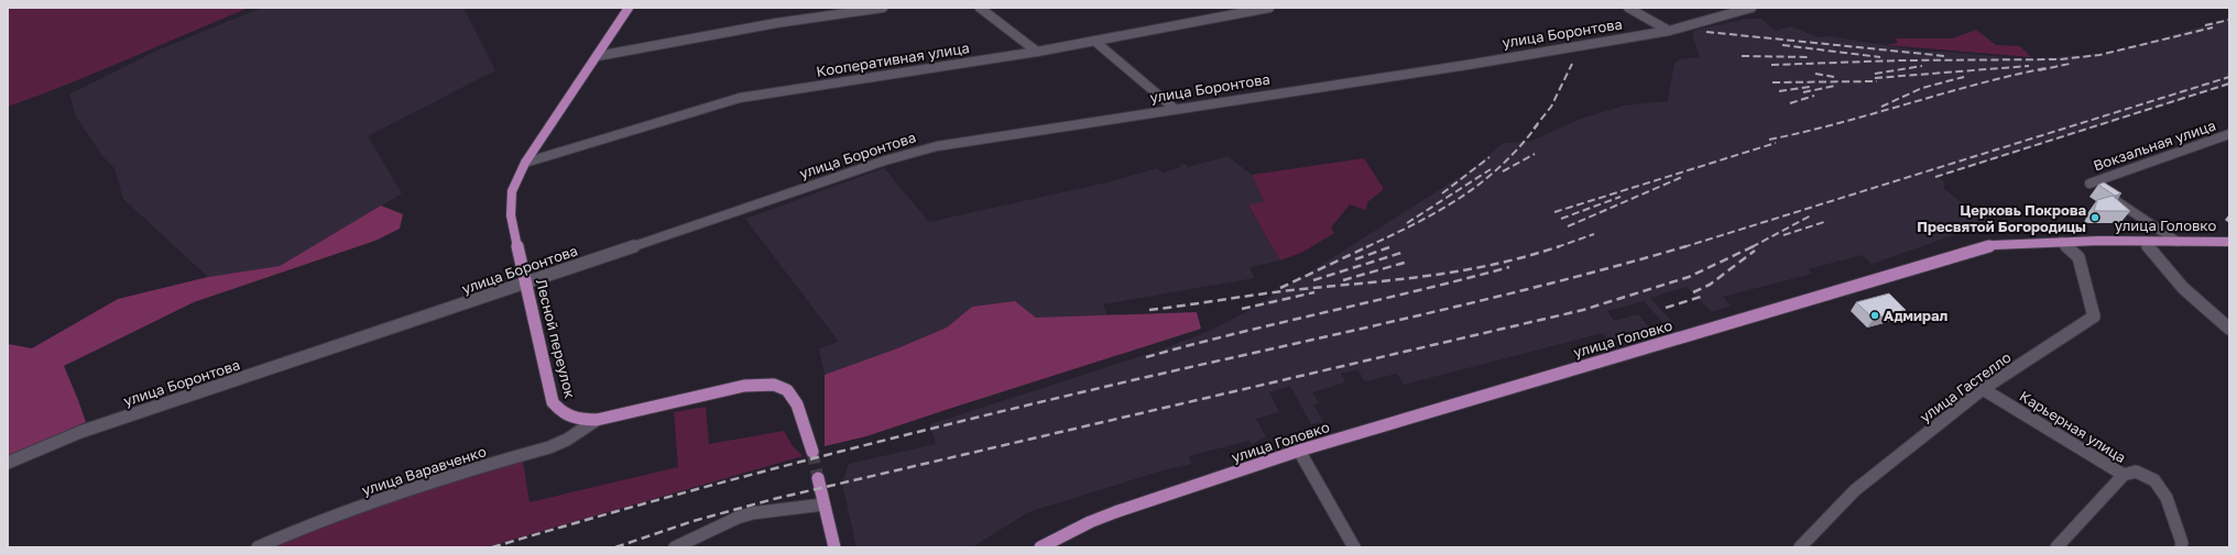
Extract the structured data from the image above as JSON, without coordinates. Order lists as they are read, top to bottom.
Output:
{
  "streets": {
    "main road": ["улица Головко", "Лесной переулок"],
    "street": [
      "улица Боронтова",
      "Кооперативная улица",
      "Вокзальная улица",
      "улица Гастелло",
      "Карьерная улица",
      "улица Варавченко"
    ]
  },
  "crossings": [
    ["улица Боронтова", "Лесной переулок"],
    ["Кооперативная улица", "Лесной переулок"],
    ["Вокзальная улица", "улица Головко"],
    ["улица Головко", "улица Гастелло"],
    ["Лесной переулок", "улица Варавченко"],
    ["улица Гастелло", "Карьерная улица"]
  ],
  "places": ["Церковь Покрова Пресвятой Богородицы", "Адмирал"]
}
